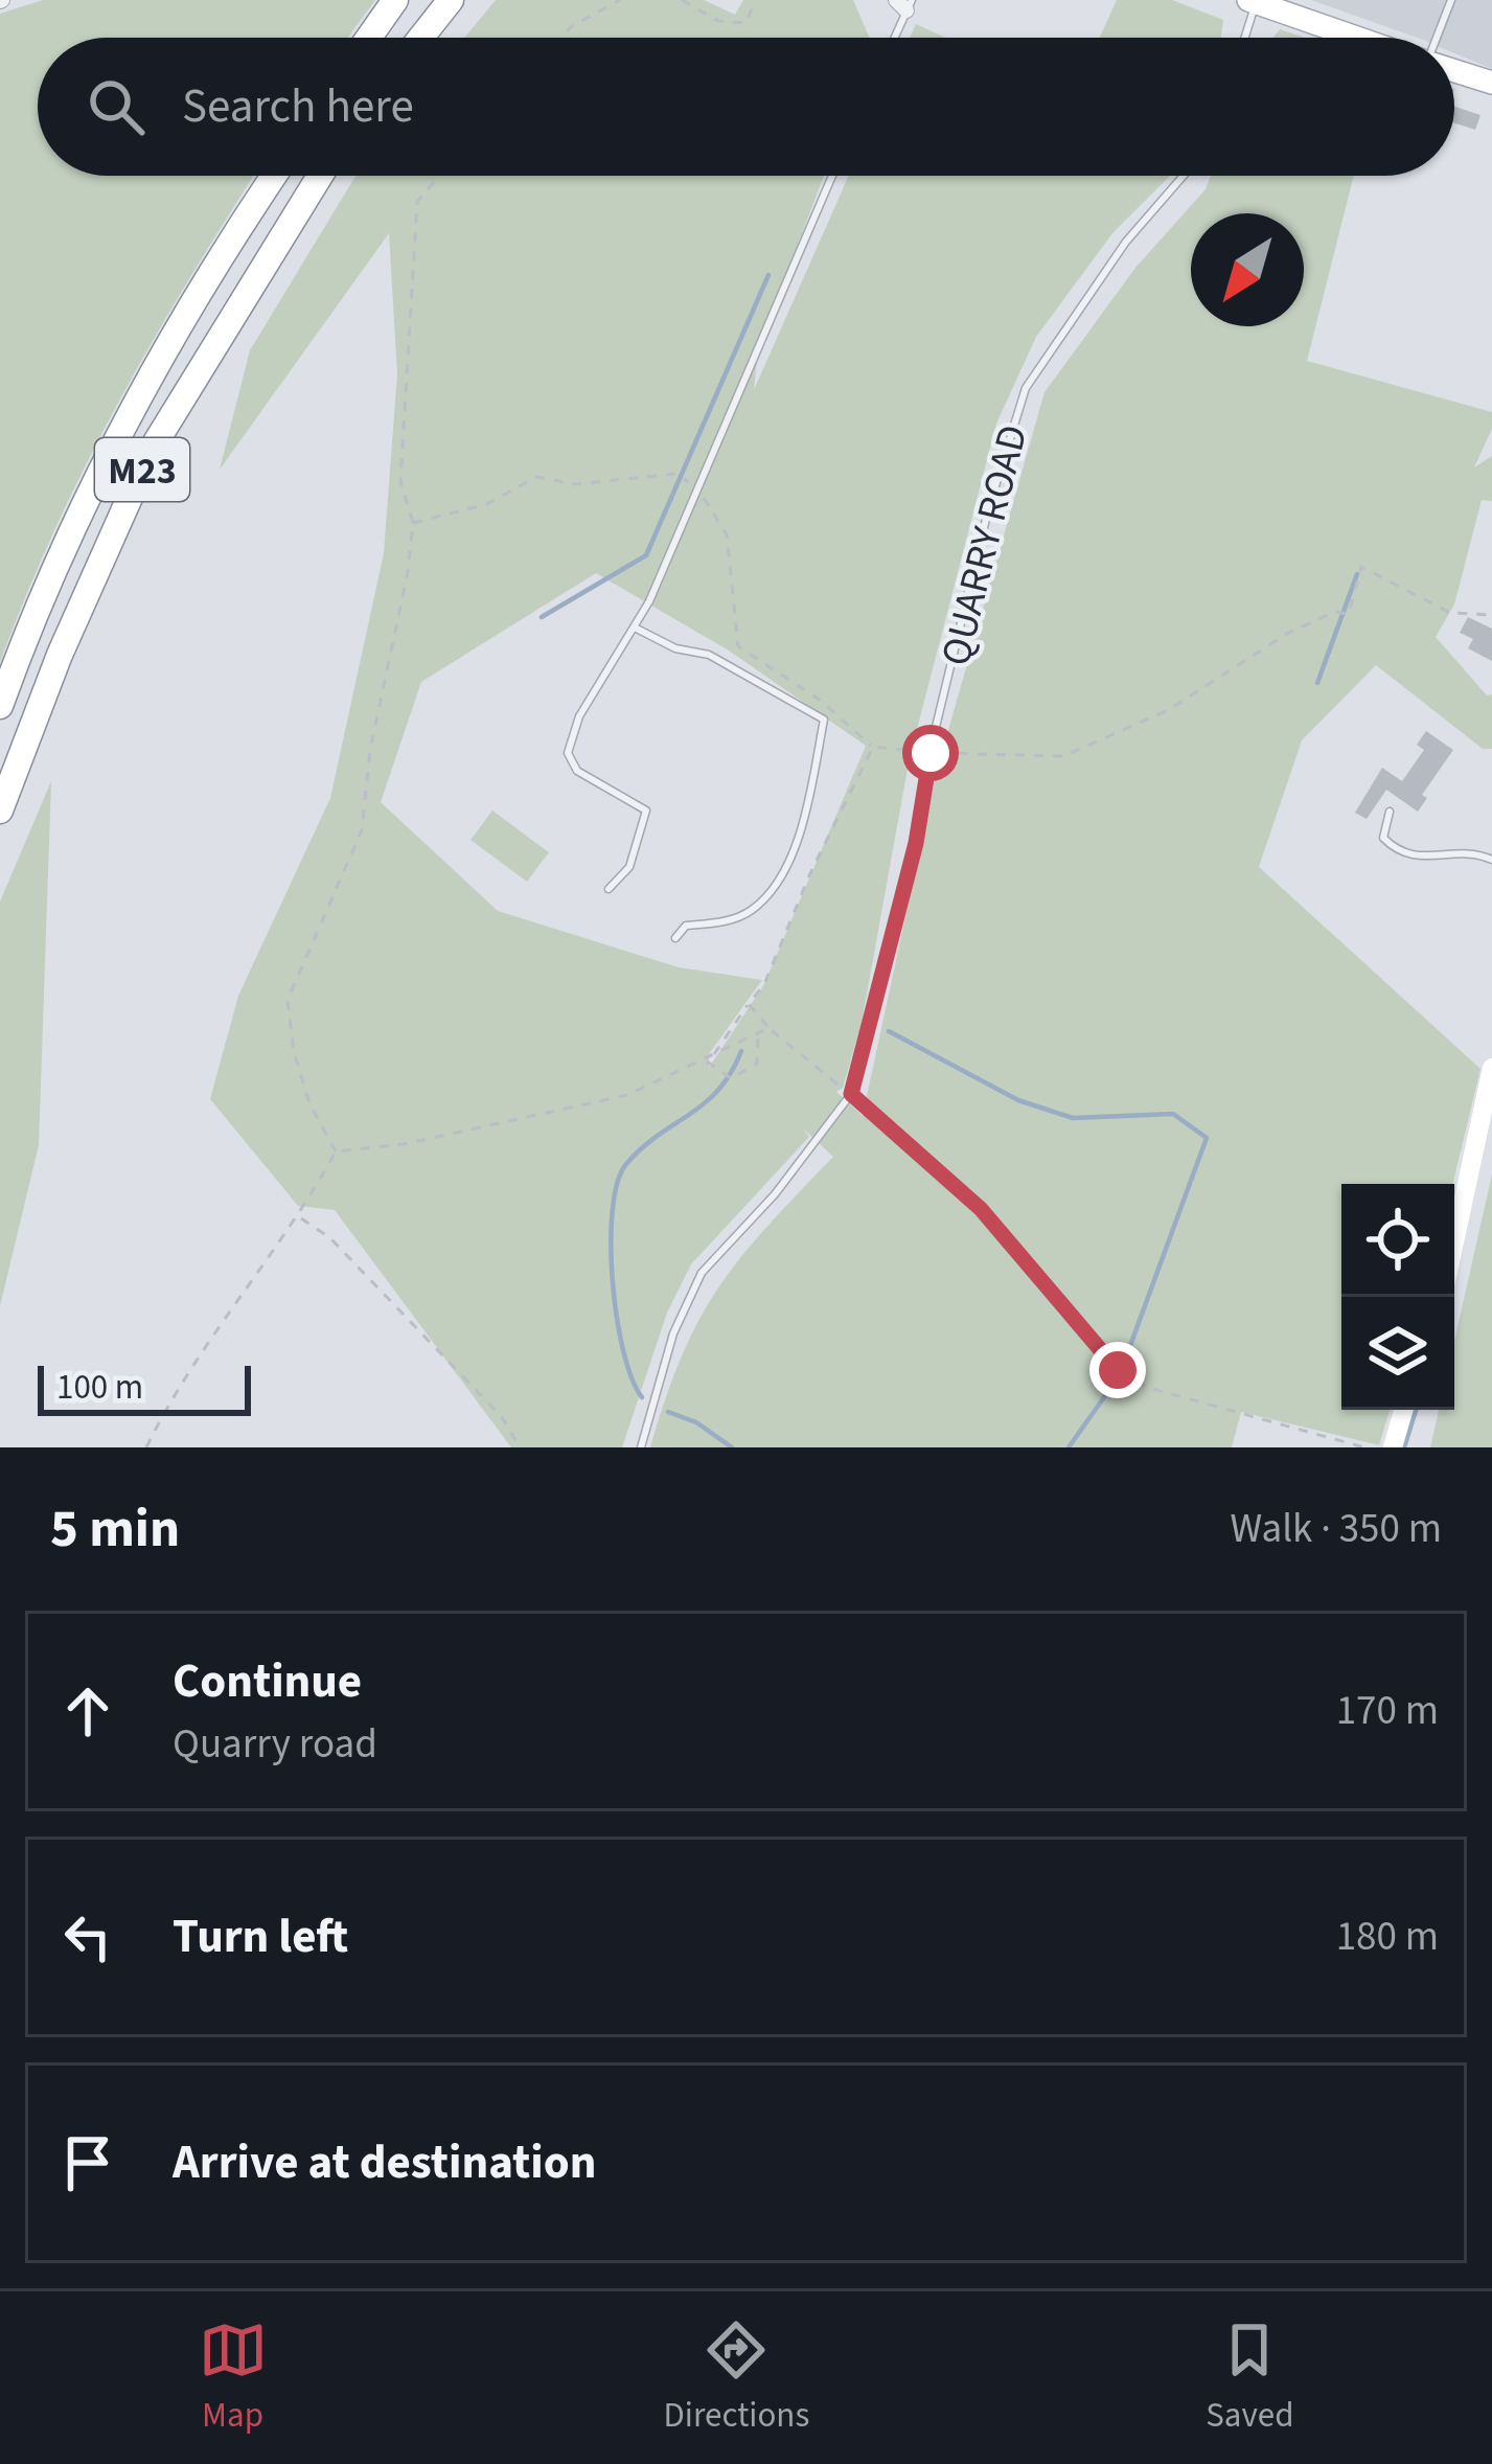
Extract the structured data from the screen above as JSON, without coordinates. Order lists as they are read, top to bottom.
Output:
{
  "streets": {
    "highway": ["M23"],
    "lane": ["QUARRY ROAD"]
  },
  "scale_bar": "100 m",
  "north": "bottom left",
  "page": {
    "search": "Search here",
    "scale": "100 m",
    "heading": ["5 min", "Walk · 350 m"],
    "list": [
      ["Continue", "Quarry road", "170 m"],
      ["Turn left", "180 m"],
      "Arrive at destination"
    ],
    "nav": ["Map", "Directions", "Saved"]
  }
}
